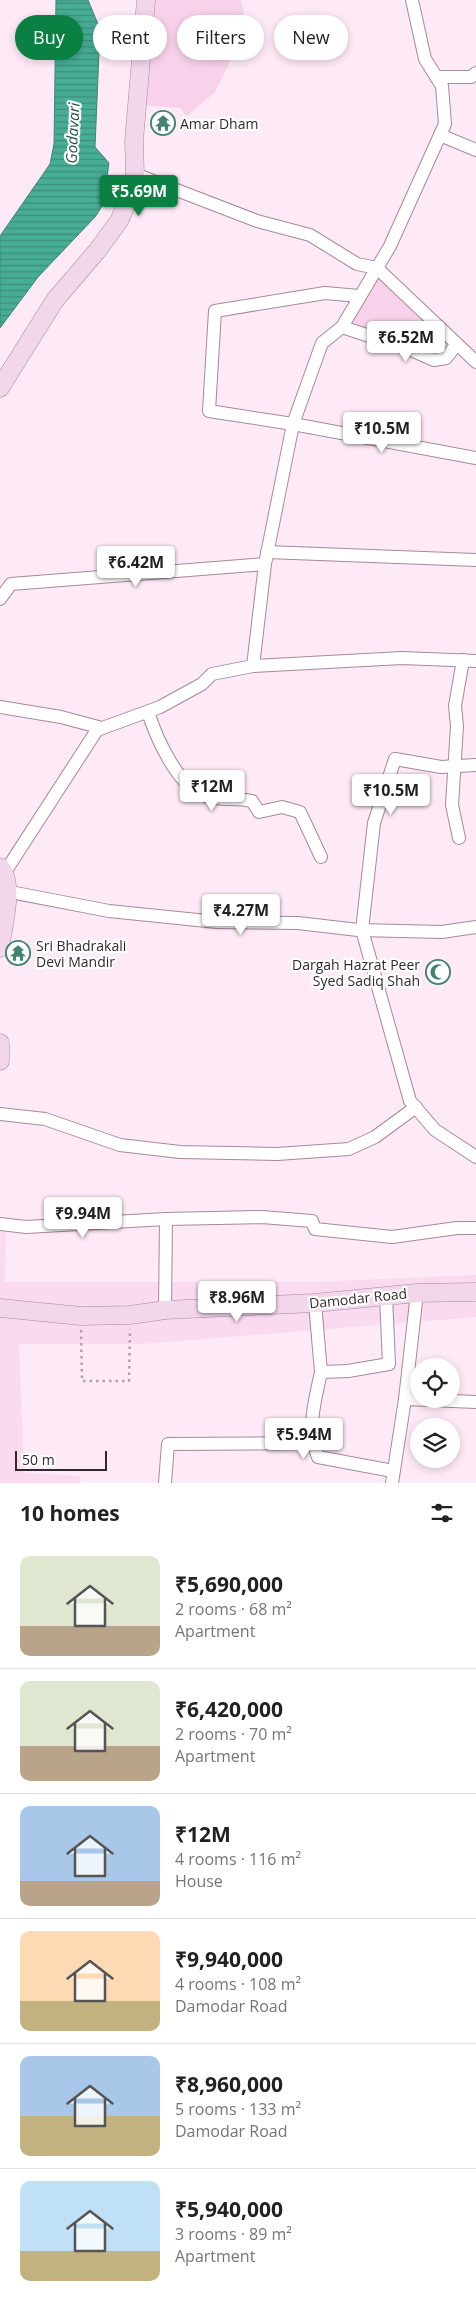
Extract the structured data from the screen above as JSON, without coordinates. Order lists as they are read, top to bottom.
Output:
{
  "streets": {
    "street": ["Damodar Road"]
  },
  "water": ["Godavari"],
  "places": {
    "temple": ["Amar Dham", "Sri Bhadrakali Devi Mandir"],
    "mosque": ["Dargah Hazrat Peer Syed Sadiq Shah"]
  },
  "scale_bar": "50 m",
  "page": {
    "chip": [
      "Buy",
      "Rent",
      "Filters",
      "New"
    ],
    "price": [
      "₹5.69M",
      "₹6.52M",
      "₹10.5M",
      "₹6.42M",
      "₹12M",
      "₹10.5M",
      "₹4.27M",
      "₹9.94M",
      "₹8.96M",
      "₹5.94M"
    ],
    "scale": "50 m",
    "heading": "10 homes",
    "list": [
      {
        "name": "₹5,690,000",
        "note": "2 rooms · 68 m² · Apartment"
      },
      {
        "name": "₹6,420,000",
        "note": "2 rooms · 70 m² · Apartment"
      },
      {
        "name": "₹12M",
        "note": "4 rooms · 116 m² · House"
      },
      {
        "name": "₹9,940,000",
        "note": "4 rooms · 108 m² · Damodar Road"
      },
      {
        "name": "₹8,960,000",
        "note": "5 rooms · 133 m² · Damodar Road"
      },
      {
        "name": "₹5,940,000",
        "note": "3 rooms · 89 m² · Apartment"
      }
    ]
  }
}
